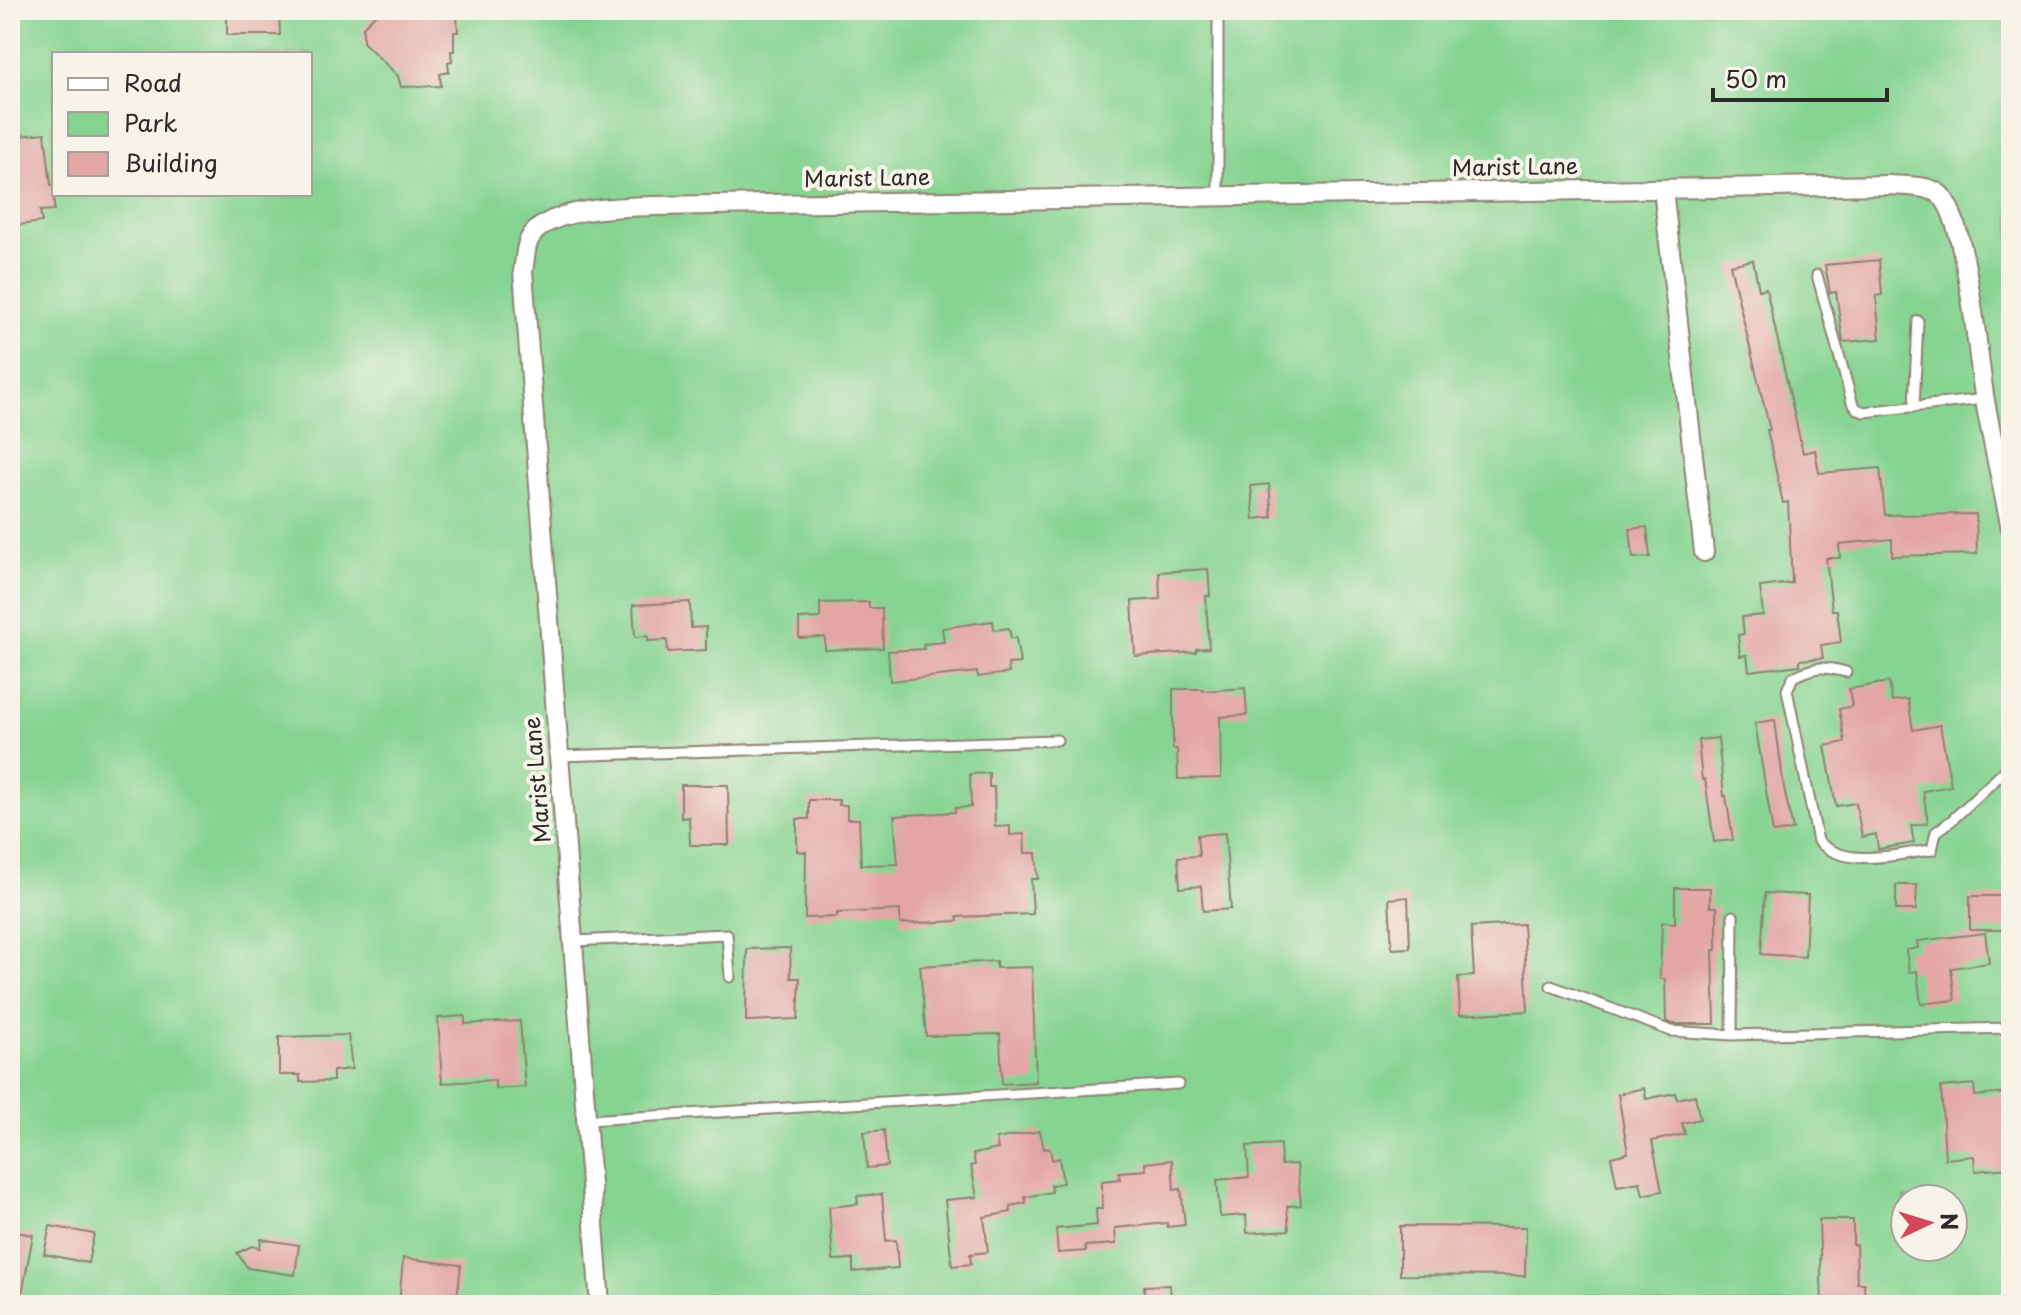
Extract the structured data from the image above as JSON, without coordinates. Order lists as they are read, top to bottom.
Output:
{
  "streets": {
    "street": ["Marist Lane"]
  },
  "legend": ["Road", "Park", "Building"],
  "scale_bar": "50 m",
  "north": "right"
}
